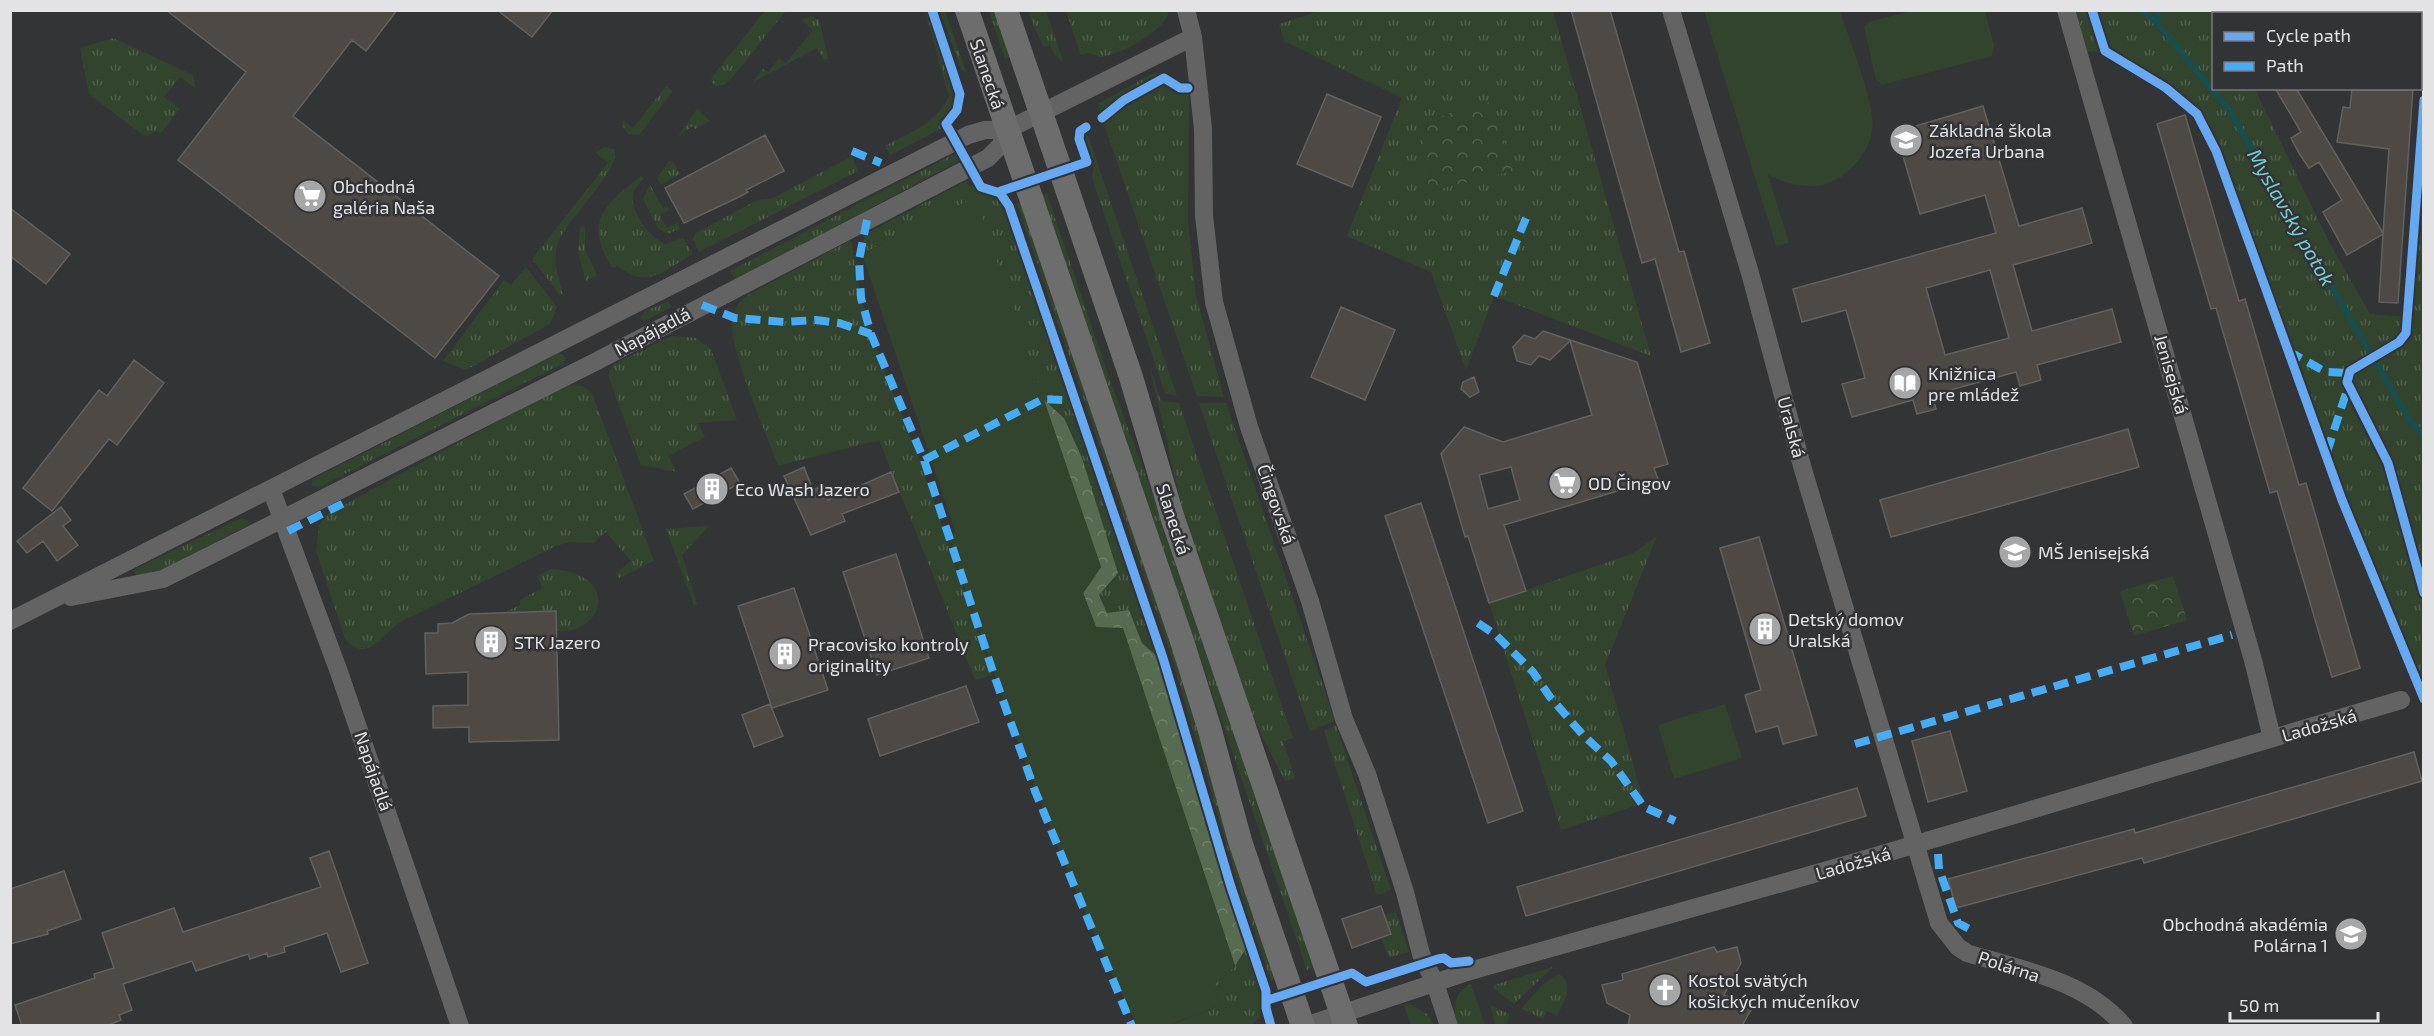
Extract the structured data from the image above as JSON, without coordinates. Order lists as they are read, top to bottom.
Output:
{
  "streets": {
    "main road": ["Slanecká"],
    "street": [
      "Napájadlá",
      "Jenisejská",
      "Uralská",
      "Čingovská",
      "Ladožská",
      "Polárna"
    ]
  },
  "crossings": [
    ["Slanecká", "Napájadlá"],
    ["Slanecká", "Ladožská"],
    ["Napájadlá", "Čingovská"],
    ["Jenisejská", "Ladožská"],
    ["Uralská", "Ladožská"],
    ["Uralská", "Polárna"],
    ["Čingovská", "Ladožská"],
    ["Ladožská", "Polárna"]
  ],
  "water": ["Myslavský potok"],
  "places": {
    "school or university": ["Základná škola Jozefa Urbana", "MŠ Jenisejská", "Obchodná akadémia Polárna 1"],
    "supermarket": ["Obchodná galéria Naša", "OD Čingov"],
    "library": ["Knižnica pre mládež"],
    "building": [
      "Eco Wash Jazero",
      "Detský domov Uralská",
      "STK Jazero",
      "Pracovisko kontroly originality"
    ],
    "church": ["Kostol svätých košických mučeníkov"]
  },
  "legend": ["Cycle path", "Path"],
  "scale_bar": "50 m"
}
